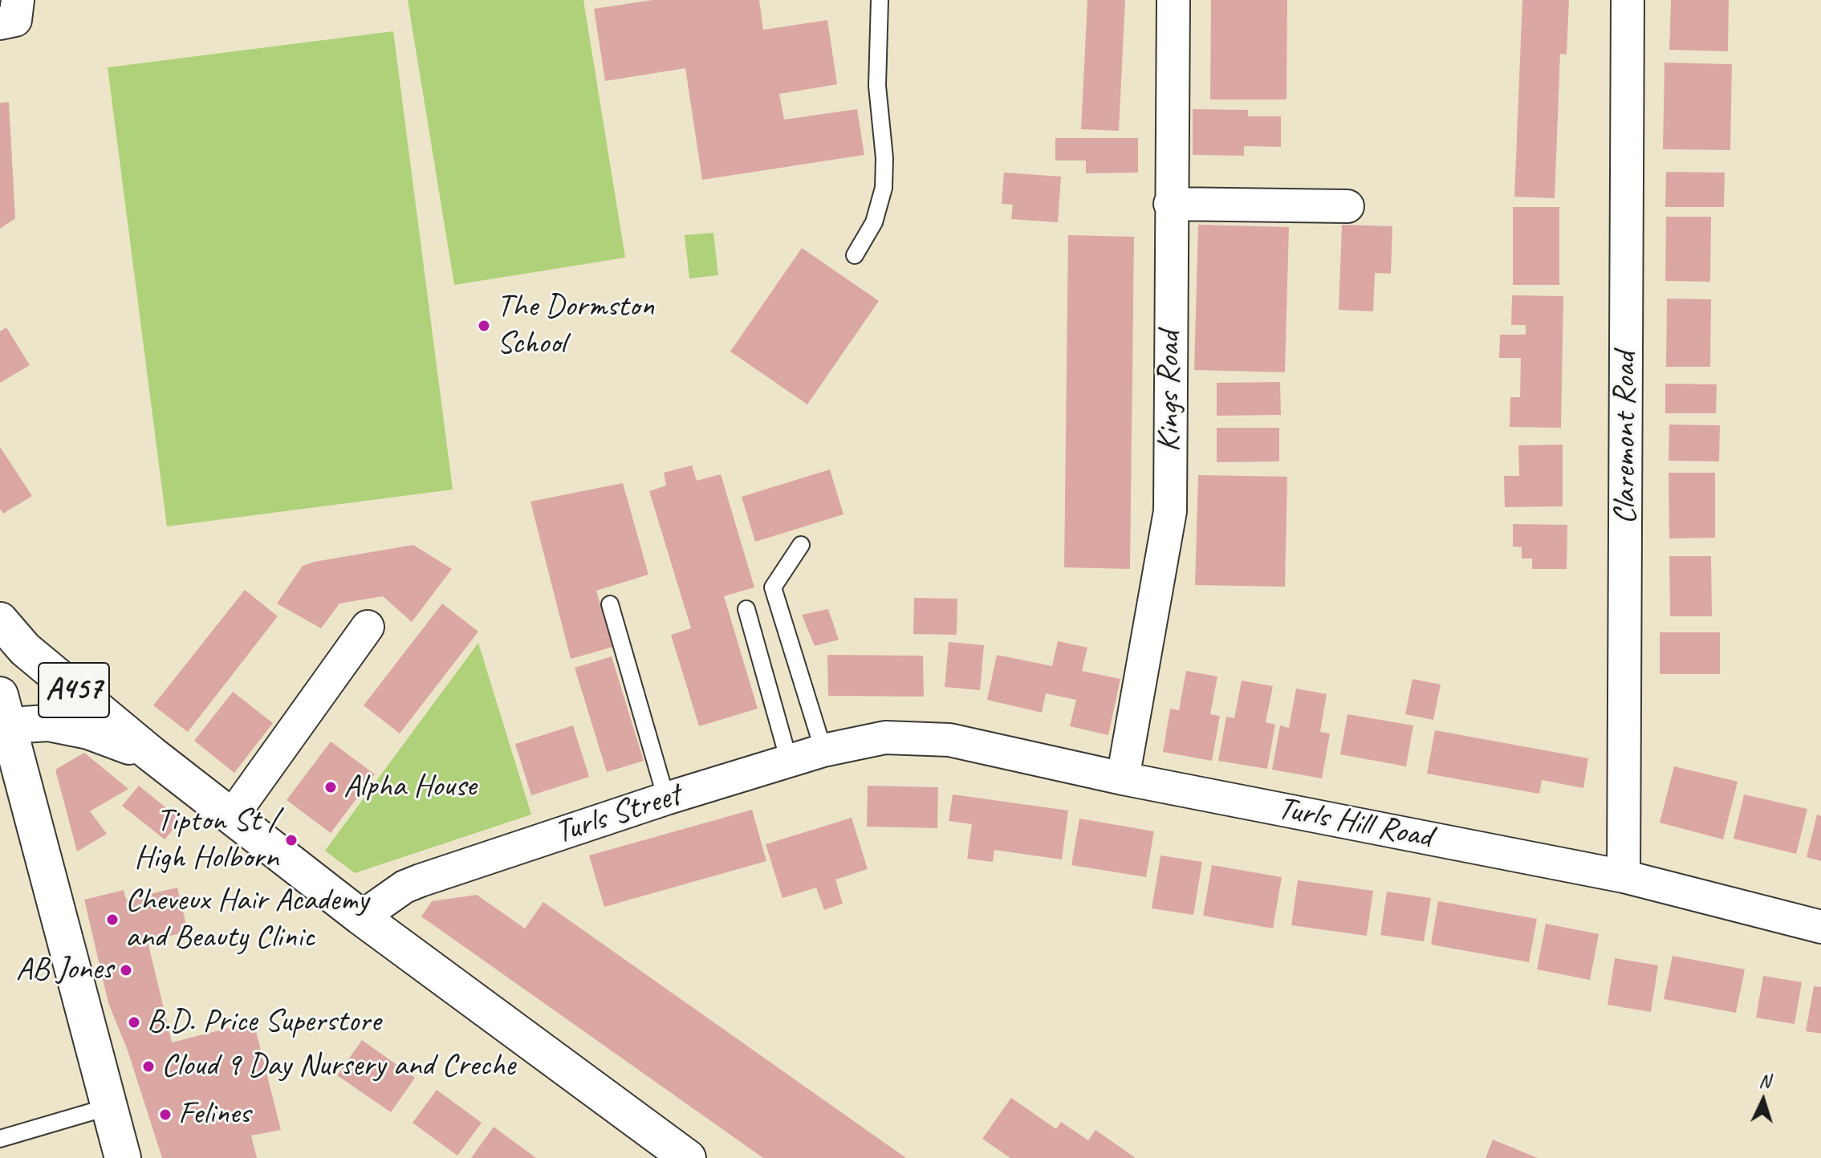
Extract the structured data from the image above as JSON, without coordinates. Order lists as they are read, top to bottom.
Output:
{
  "streets": {
    "main road": ["A457"],
    "street": [
      "Kings Road",
      "Claremont Road",
      "Turls Street",
      "Turls Hill Road"
    ]
  },
  "crossings": [
    ["Kings Road", "Turls Hill Road"],
    ["Claremont Road", "Turls Hill Road"],
    ["A457", "Turls Street"],
    ["Turls Street", "Turls Hill Road"]
  ],
  "places": [
    "The Dormston School",
    "Alpha House",
    "Tipton St / High Holborn",
    "Cheveux Hair Academy and Beauty Clinic",
    "AB Jones",
    "B.D. Price Superstore",
    "Cloud 9 Day Nursery and Creche",
    "Felines"
  ],
  "north": "top"
}
